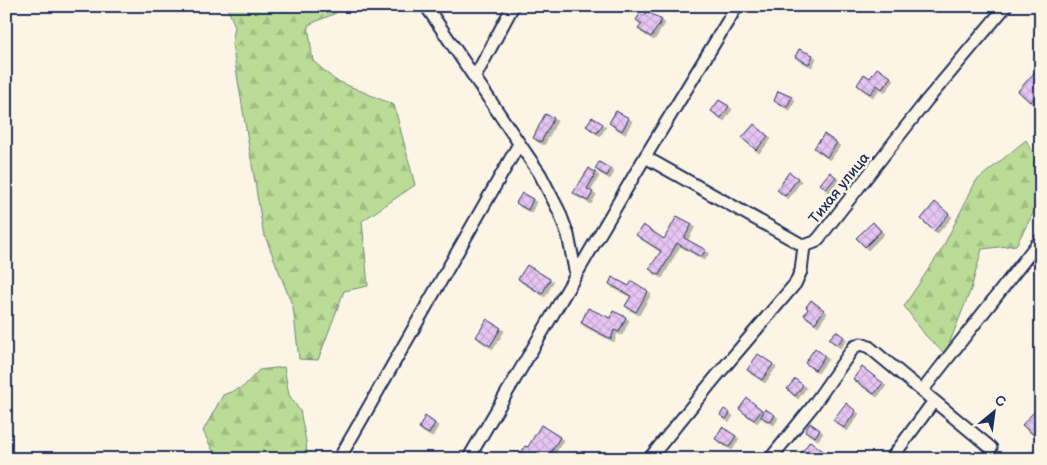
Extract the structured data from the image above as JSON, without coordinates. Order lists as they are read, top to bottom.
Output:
{
  "streets": {
    "street": ["Тихая улица"]
  },
  "north": "top right"
}
